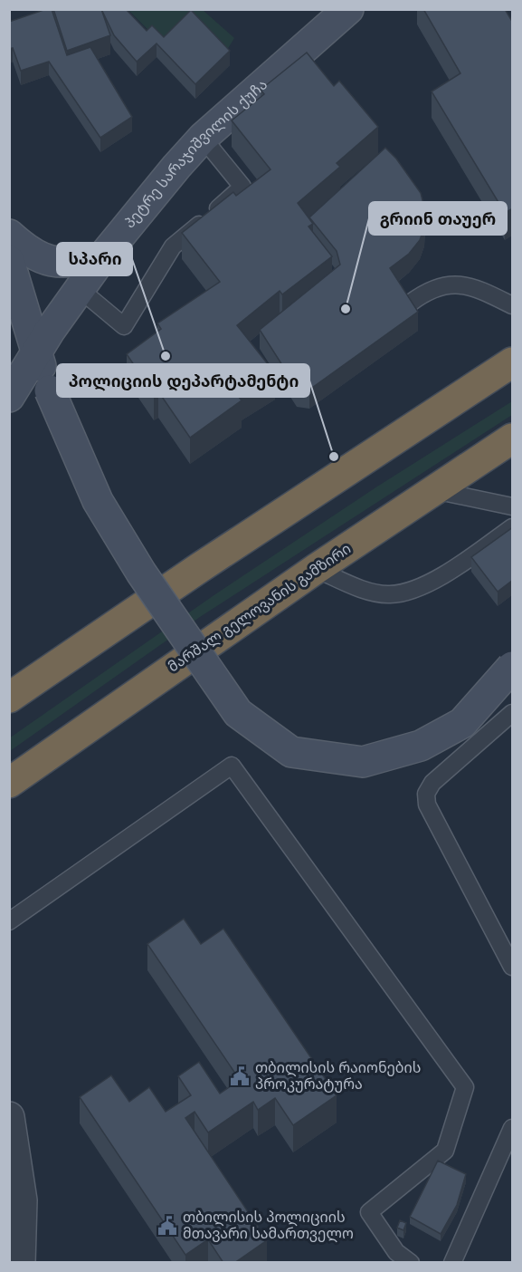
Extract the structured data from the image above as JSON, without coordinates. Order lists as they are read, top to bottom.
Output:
{
  "streets": {
    "highway": ["მარშალ გელოვანის გამზირი"],
    "main road": ["პეტრე სარაჯიშვილის ქუჩა"]
  },
  "places": {
    "other": ["გრიინ თაუერ", "სპარი", "პოლიციის დეპარტამენტი"],
    "public building": ["თბილისის რაიონების პროკურატურა", "თბილისის პოლიციის მთავარი სამართველო"]
  }
}
